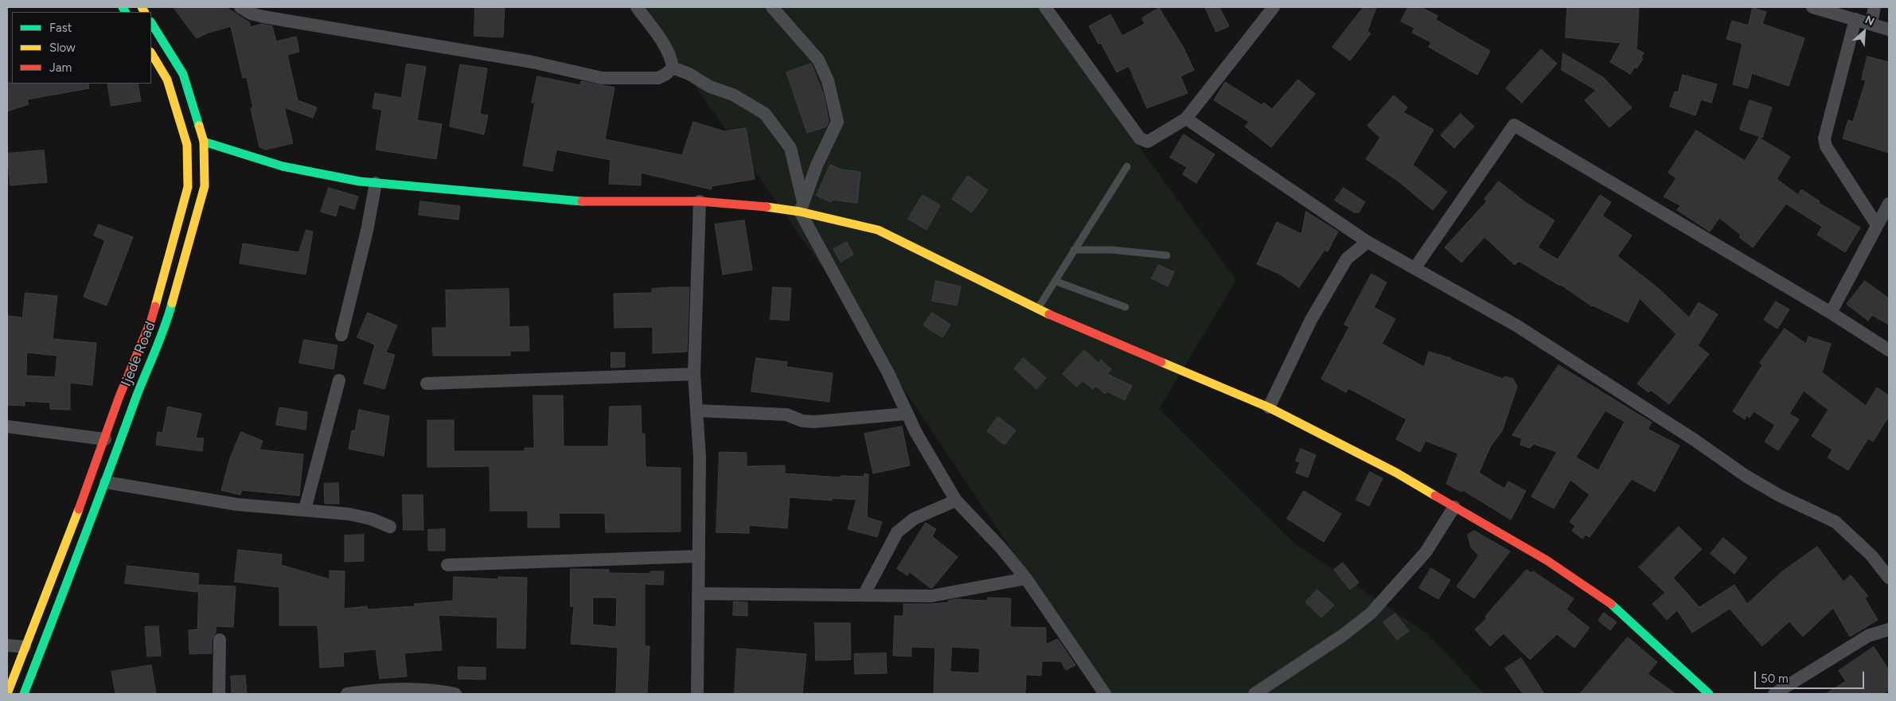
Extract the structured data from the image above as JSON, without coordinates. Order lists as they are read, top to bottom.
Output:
{
  "streets": {
    "street": ["Ijede Road"]
  },
  "legend": ["Fast", "Slow", "Jam"],
  "scale_bar": "50 m",
  "north": "top right"
}
